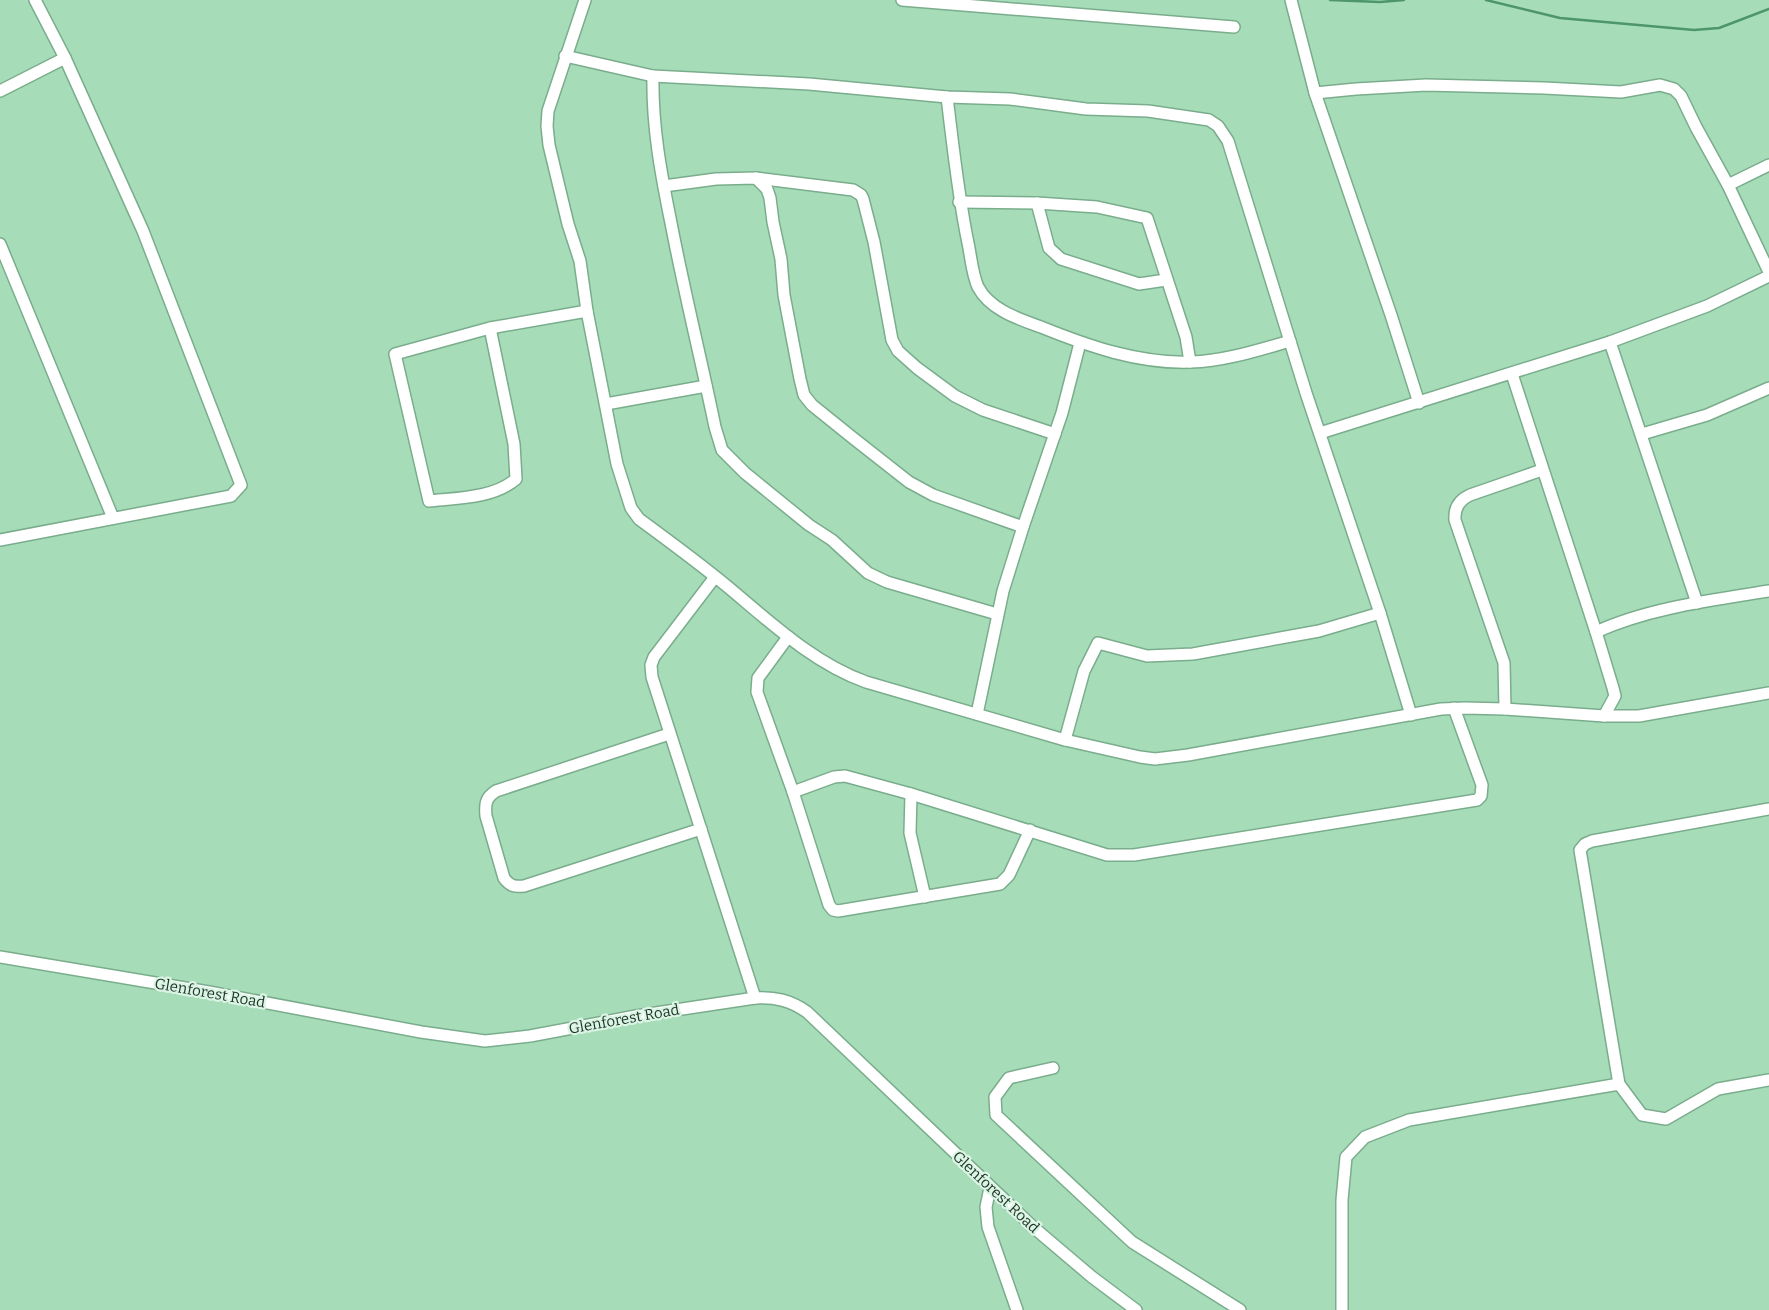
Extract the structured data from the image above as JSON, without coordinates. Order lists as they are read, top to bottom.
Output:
{
  "streets": {
    "street": ["Glenforest Road"]
  }
}
